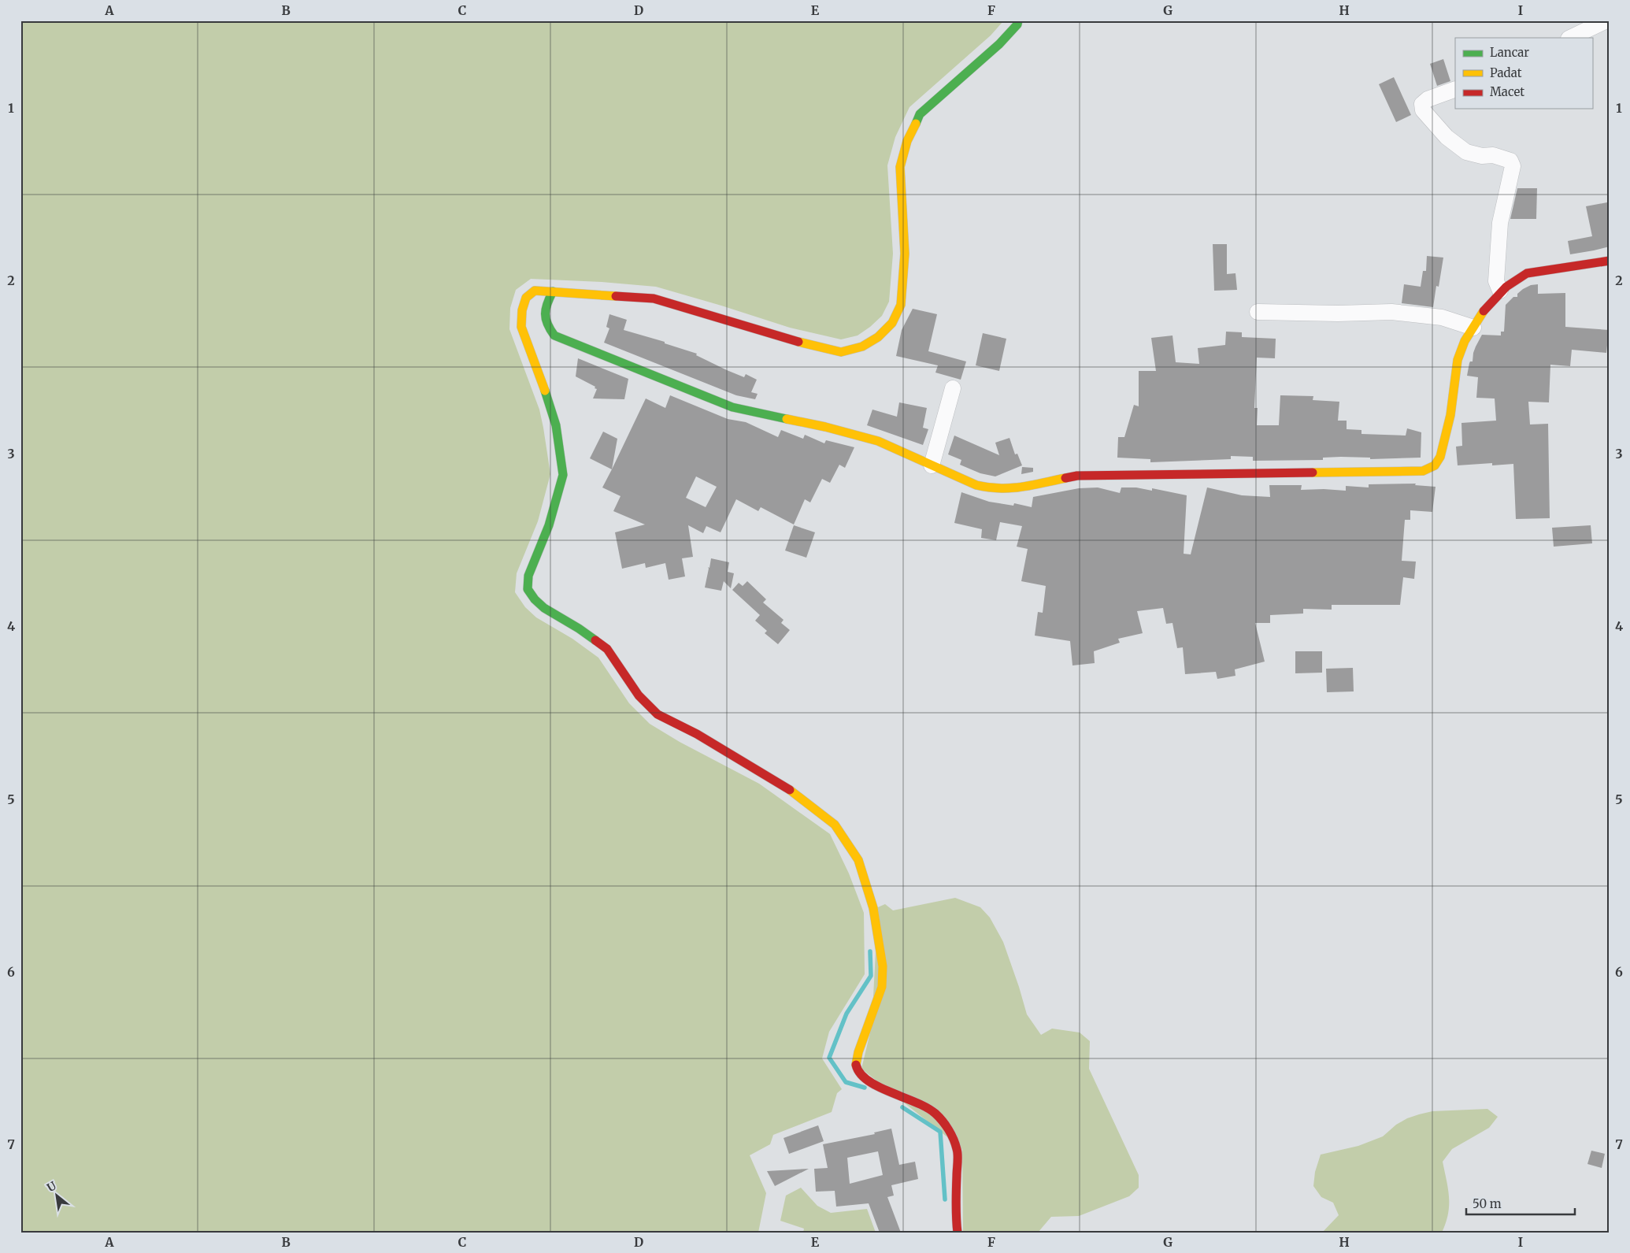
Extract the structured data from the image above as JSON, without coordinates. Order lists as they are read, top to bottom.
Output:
{
  "legend": ["Lancar", "Padat", "Macet"],
  "scale_bar": "50 m",
  "north": "top left",
  "grid": {
    "columns": [
      "A",
      "B",
      "C",
      "D",
      "E",
      "F",
      "G",
      "H",
      "I"
    ],
    "rows": [
      "1",
      "2",
      "3",
      "4",
      "5",
      "6",
      "7"
    ]
  }
}
